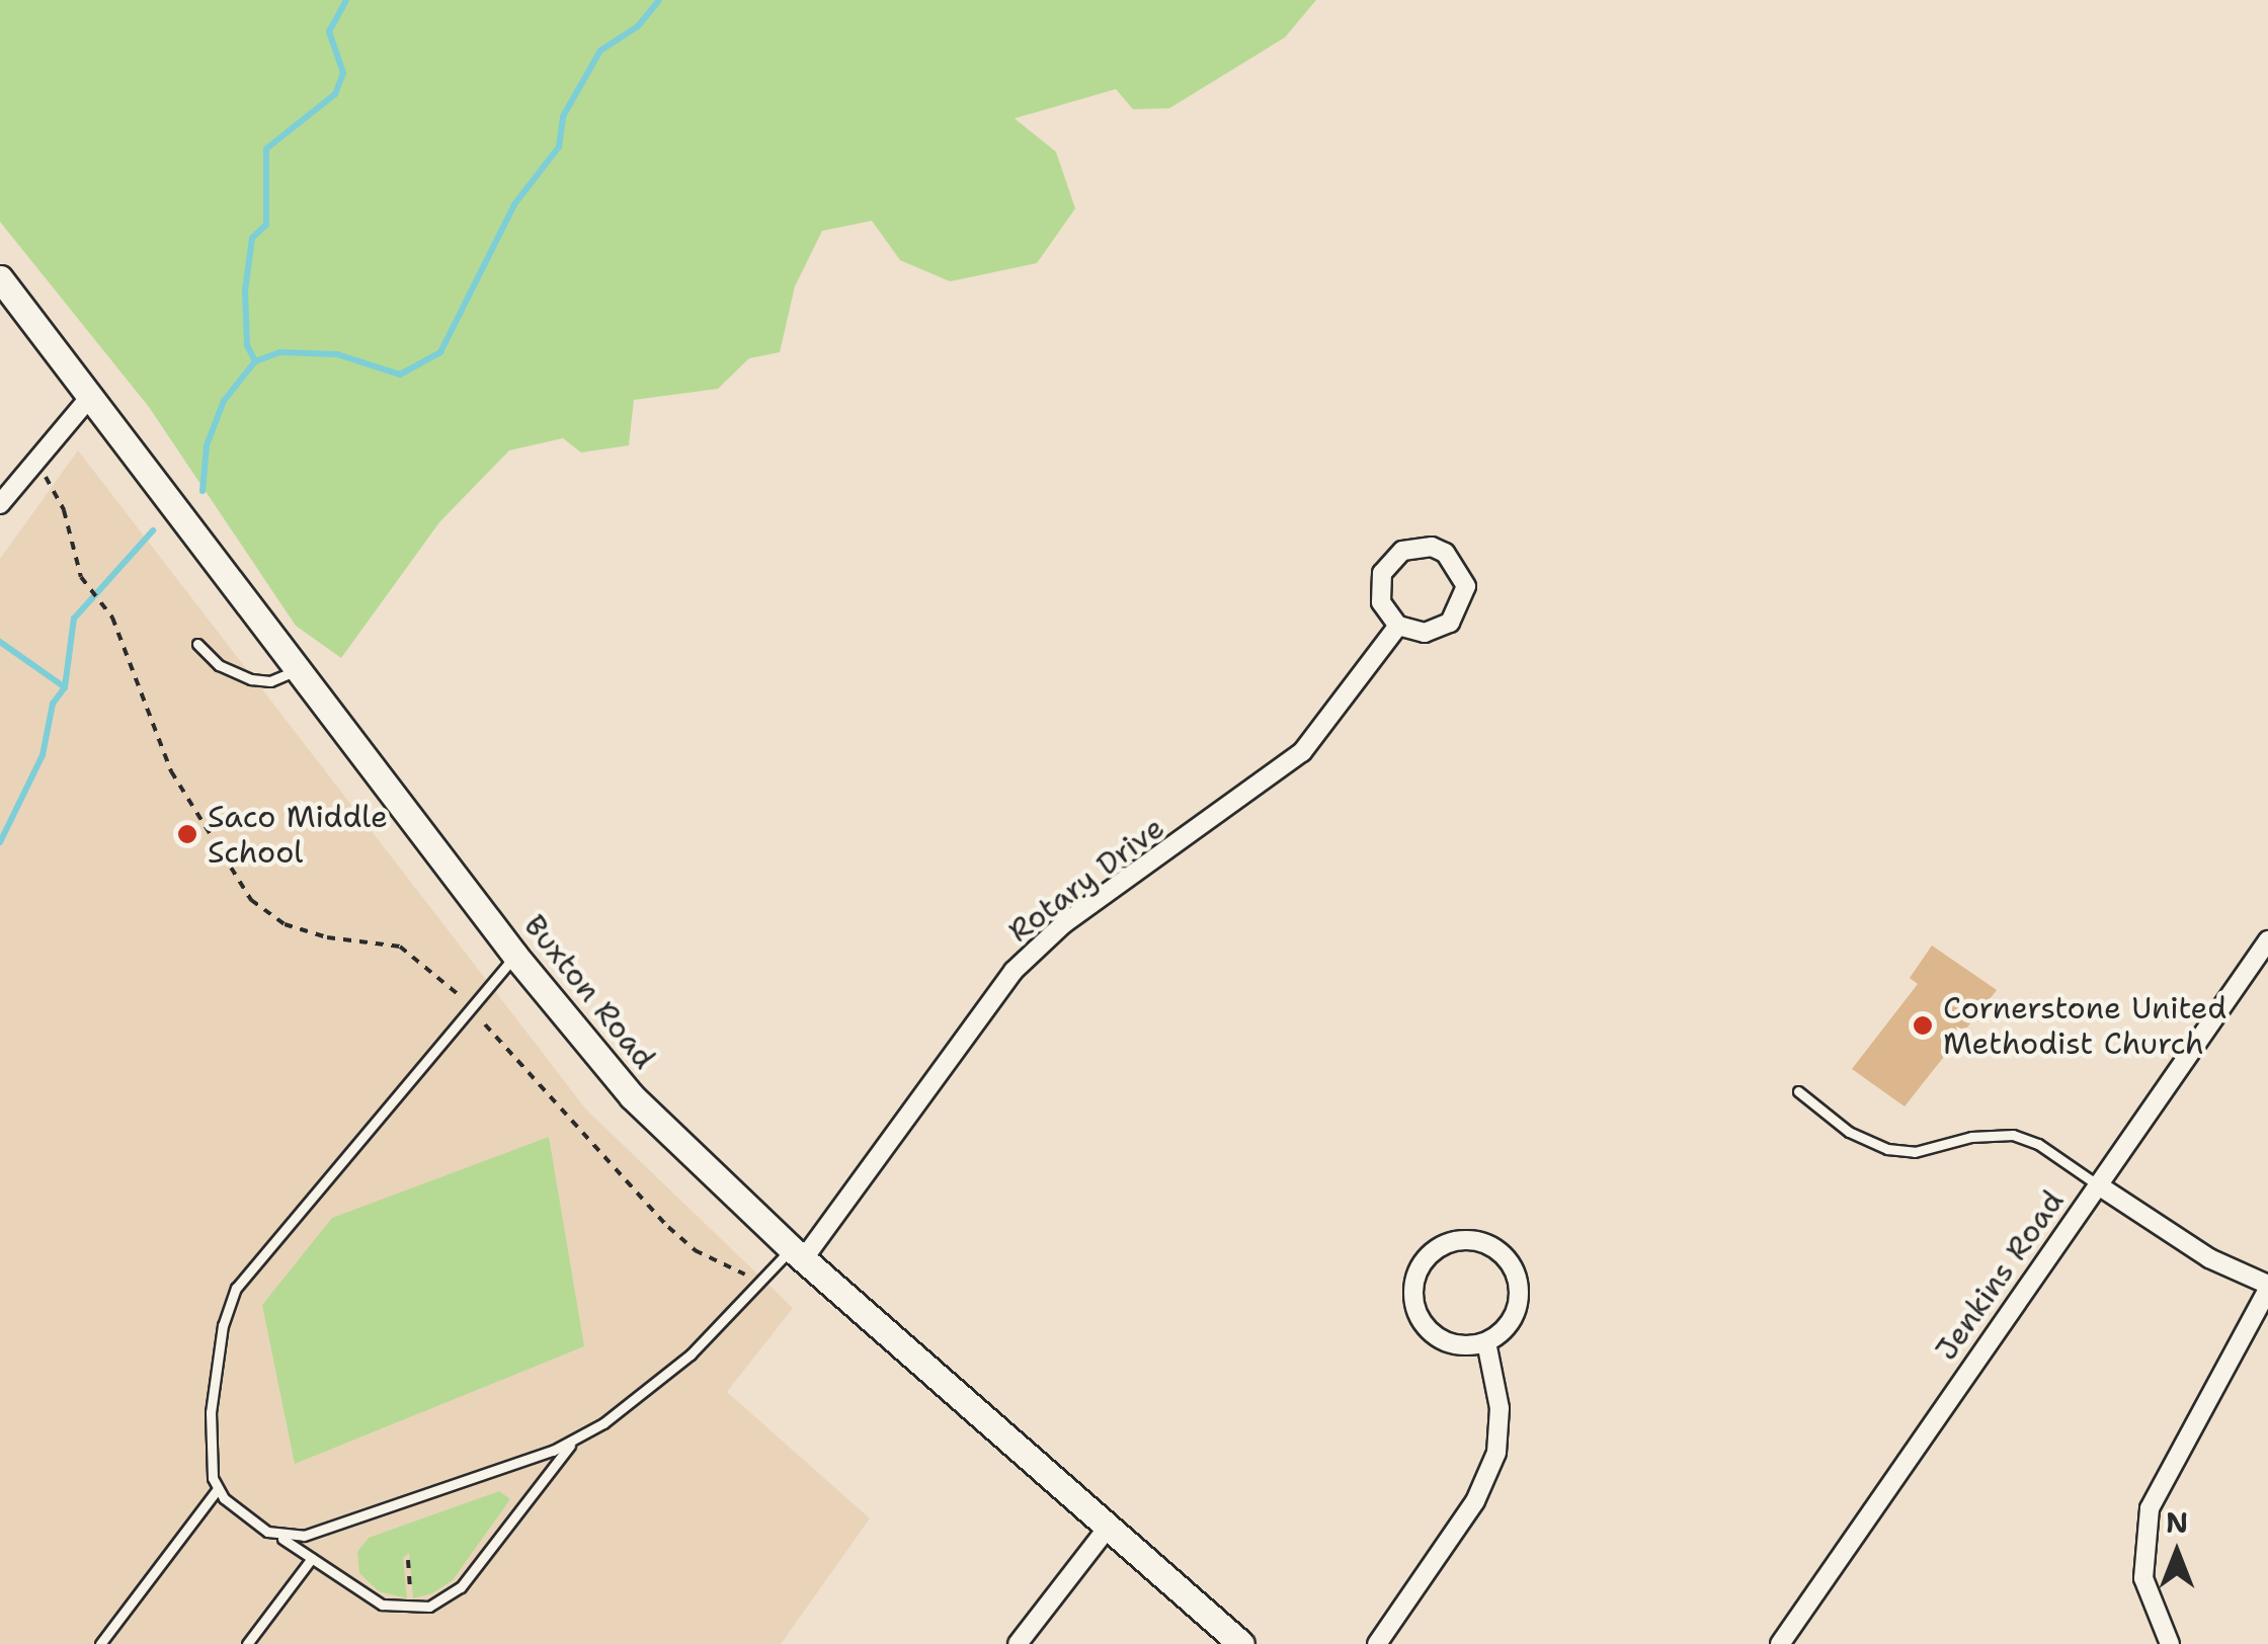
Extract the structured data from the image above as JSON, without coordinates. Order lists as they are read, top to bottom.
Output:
{
  "streets": {
    "main road": ["Buxton Road"],
    "street": ["Rotary Drive", "Jenkins Road"]
  },
  "crossings": [
    ["Rotary Drive", "Buxton Road"]
  ],
  "places": ["Saco Middle School", "Cornerstone United Methodist Church"],
  "north": "top"
}
